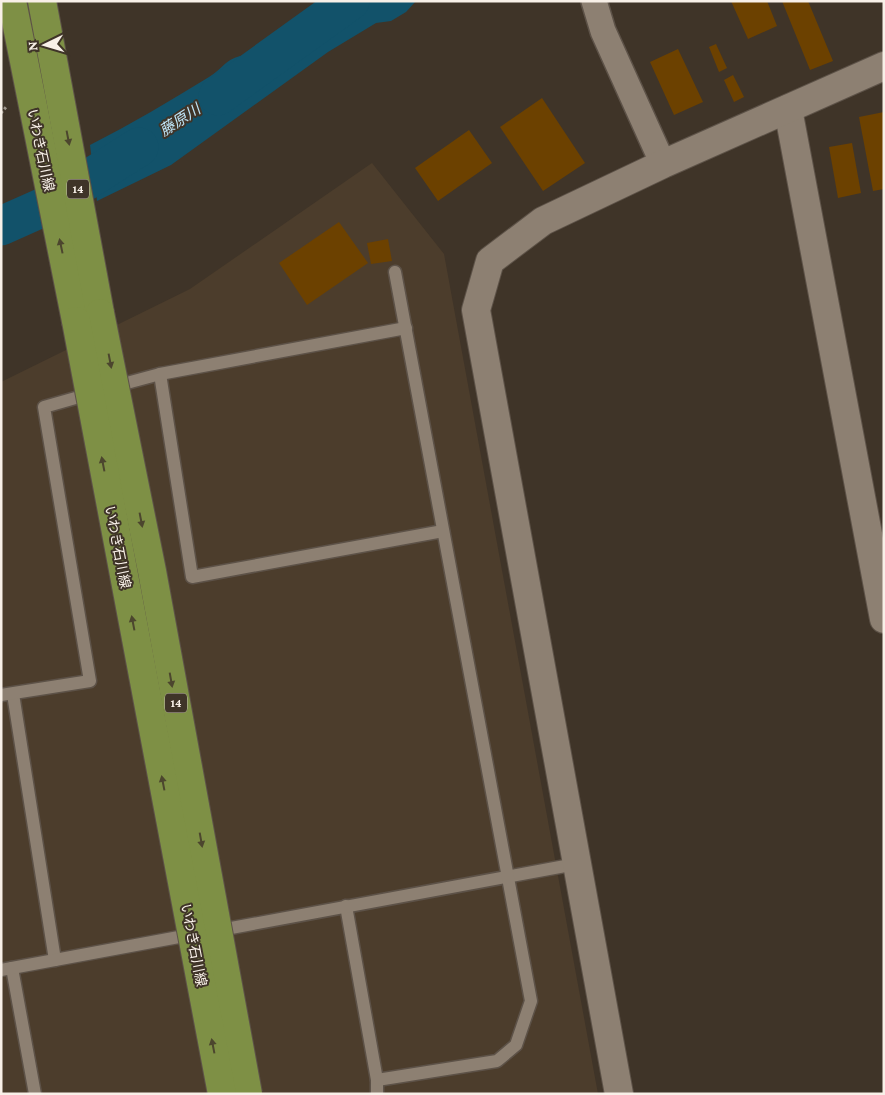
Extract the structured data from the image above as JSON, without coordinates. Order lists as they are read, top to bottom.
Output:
{
  "streets": {
    "main road": ["いわき石川線", "14"]
  },
  "water": ["藤原川"],
  "north": "left"
}
